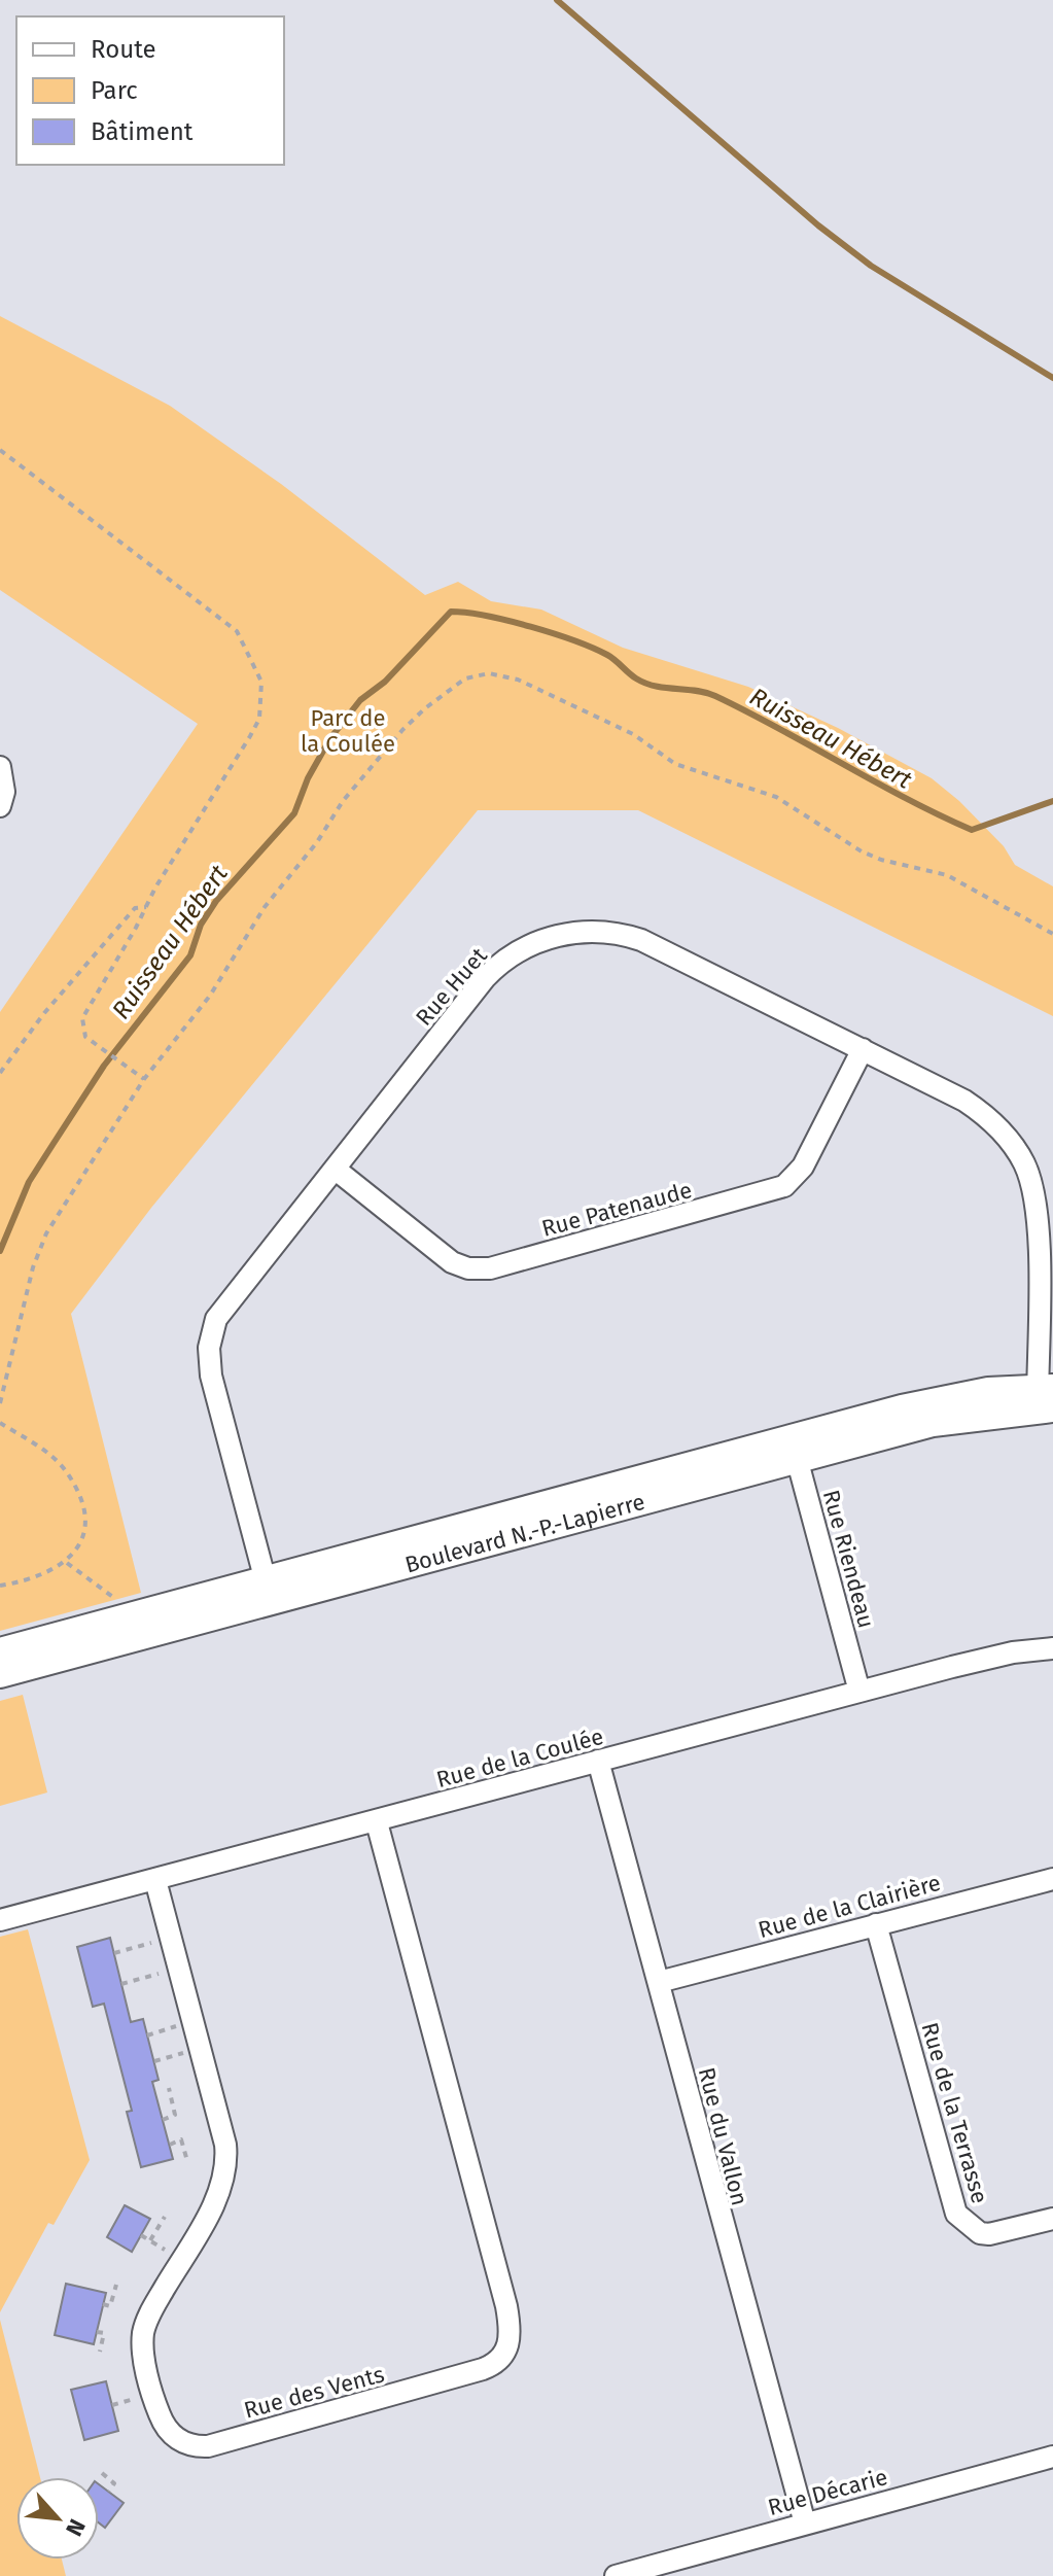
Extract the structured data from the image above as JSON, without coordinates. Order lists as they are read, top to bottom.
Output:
{
  "streets": {
    "street": [
      "Rue Huet",
      "Rue Patenaude",
      "Boulevard N.-P.-Lapierre",
      "Rue Riendeau",
      "Rue de la Coulée",
      "Rue de la Clairière",
      "Rue de la Terrasse",
      "Rue du Vallon",
      "Rue des Vents",
      "Rue Décarie"
    ]
  },
  "crossings": [
    ["Rue Huet", "Rue Patenaude"],
    ["Rue Huet", "Boulevard N.-P.-Lapierre"],
    ["Boulevard N.-P.-Lapierre", "Rue Riendeau"],
    ["Rue Riendeau", "Rue de la Coulée"],
    ["Rue de la Coulée", "Rue du Vallon"],
    ["Rue de la Coulée", "Rue des Vents"],
    ["Rue de la Clairière", "Rue de la Terrasse"],
    ["Rue de la Clairière", "Rue du Vallon"],
    ["Rue du Vallon", "Rue Décarie"]
  ],
  "water": ["Ruisseau Hébert"],
  "parks": ["Parc de la Coulée"],
  "legend": ["Route", "Parc", "Bâtiment"],
  "north": "bottom right"
}
